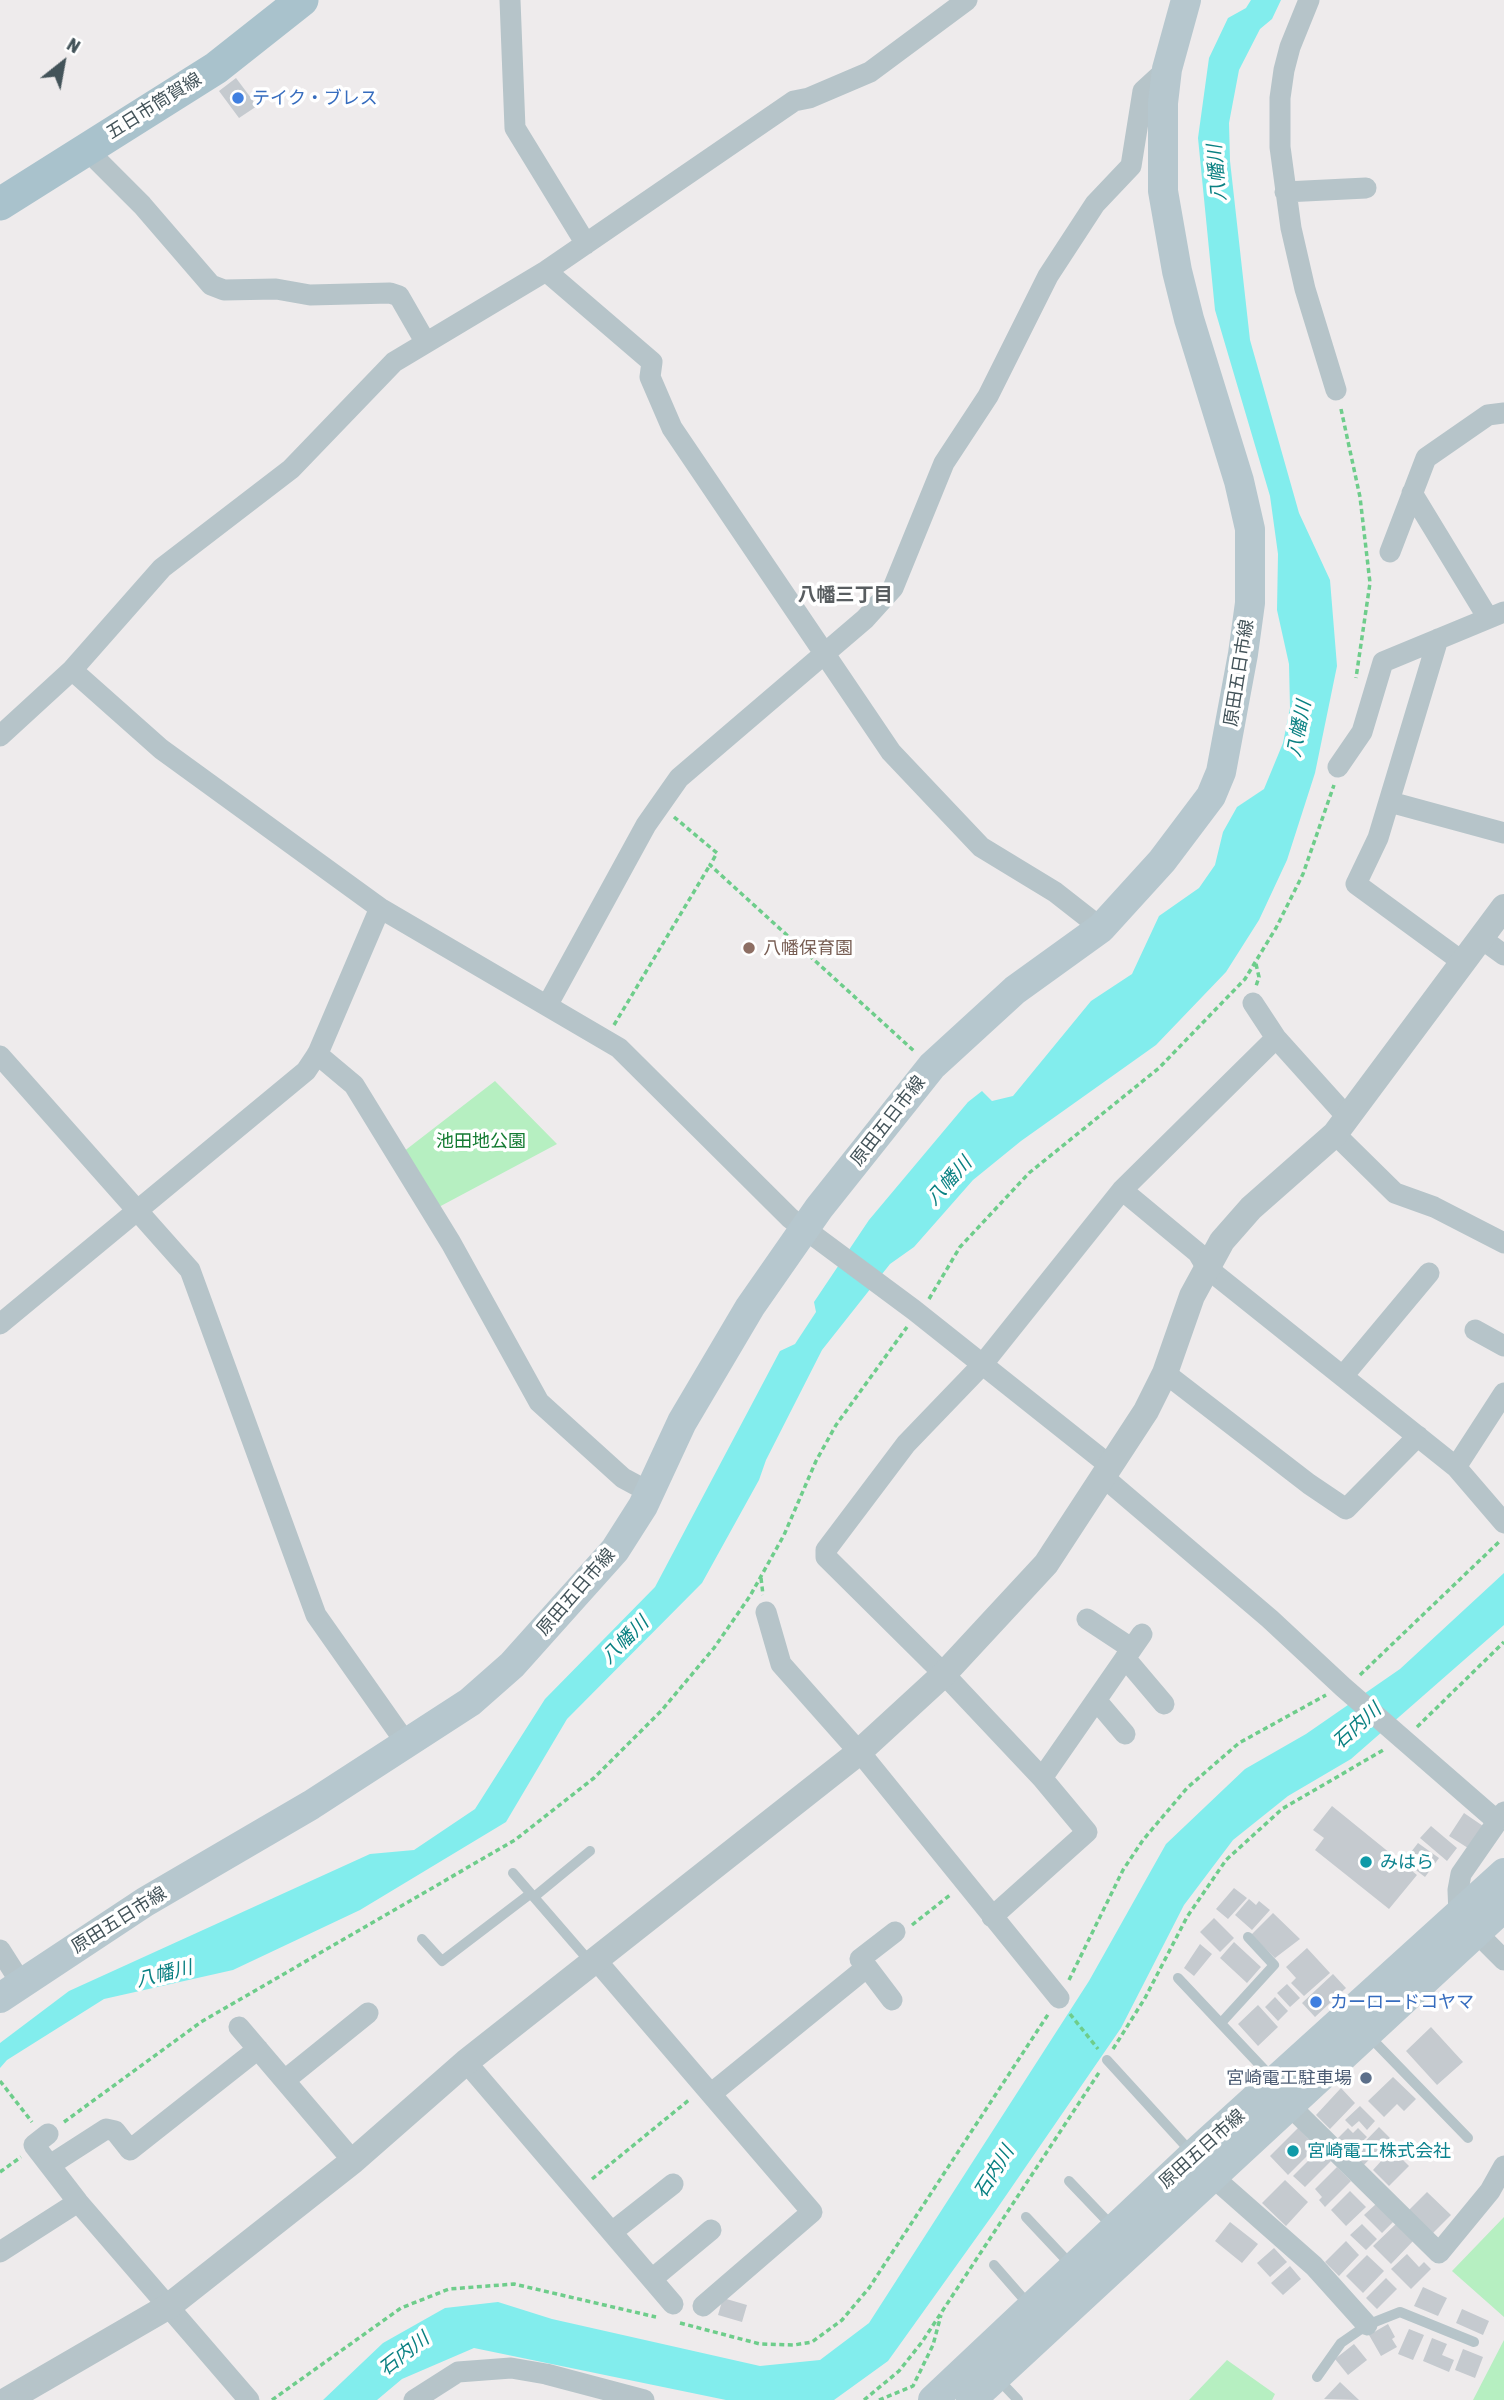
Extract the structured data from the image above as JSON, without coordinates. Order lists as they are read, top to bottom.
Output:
{
  "streets": {
    "main road": ["五日市筒賀線", "原田五日市線"]
  },
  "districts": ["八幡三丁目"],
  "water": ["八幡川", "石内川"],
  "parks": ["池田地公園"],
  "places": [
    "テイク・ブレス",
    "八幡保育園",
    "みはら",
    "カーロードコヤマ",
    "宮崎電工駐車場",
    "宮崎電工株式会社"
  ],
  "north": "top right"
}
